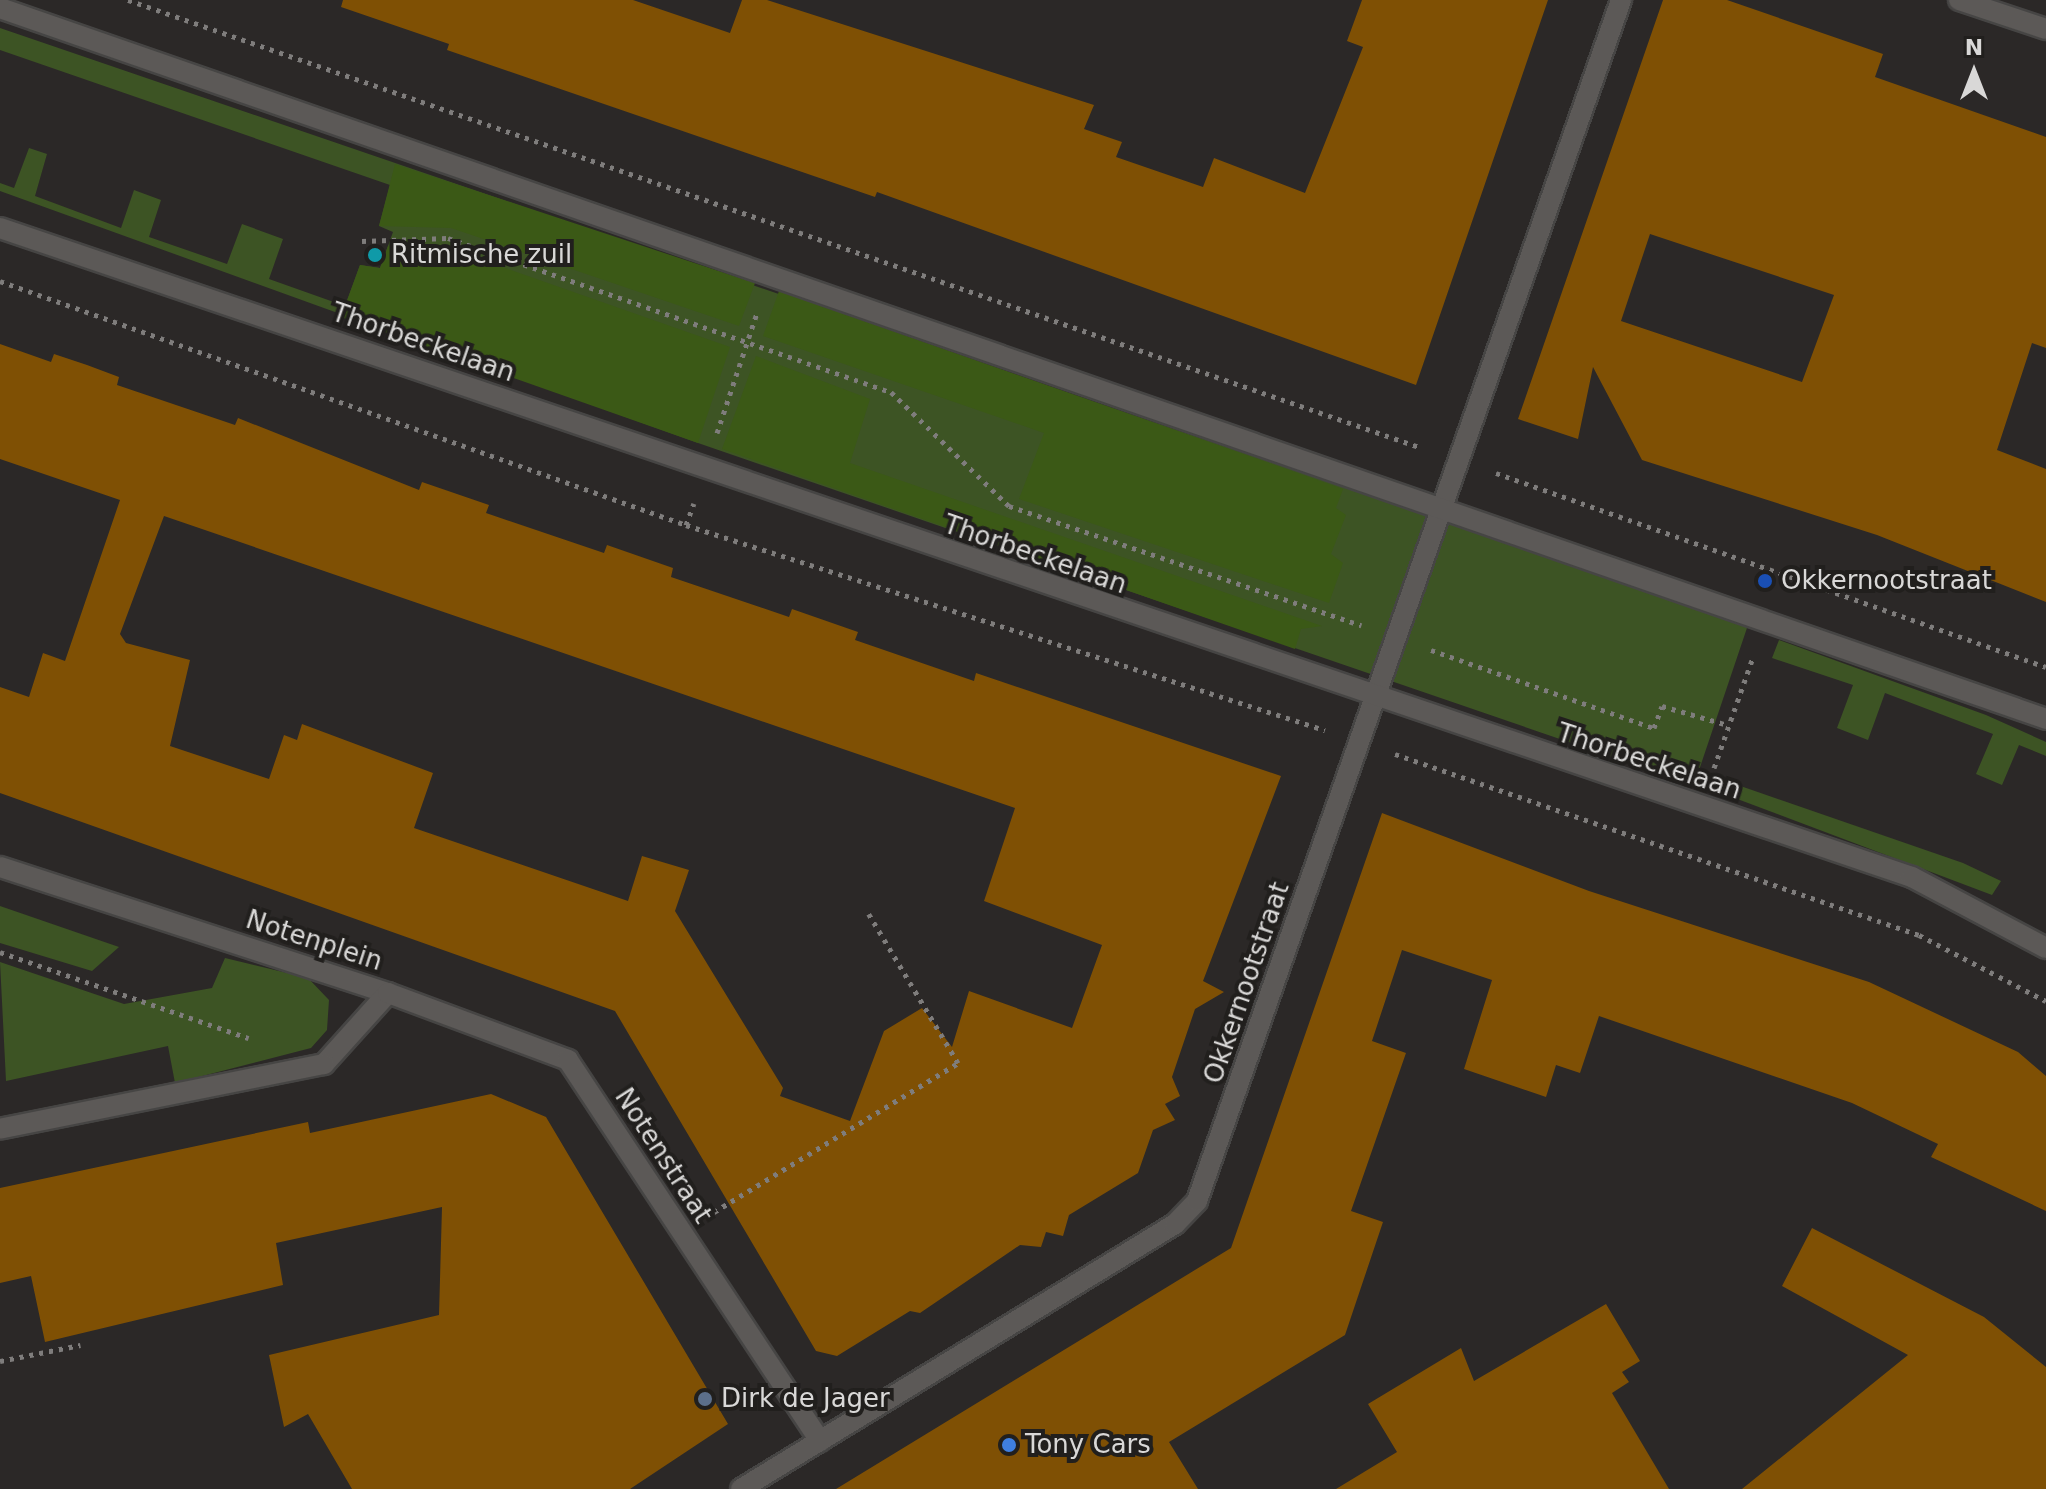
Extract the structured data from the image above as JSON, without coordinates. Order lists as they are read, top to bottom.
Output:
{
  "streets": {
    "street": [
      "Thorbeckelaan",
      "Notenplein",
      "Okkernootstraat",
      "Notenstraat"
    ]
  },
  "crossings": [
    ["Thorbeckelaan", "Okkernootstraat"],
    ["Notenplein", "Notenstraat"],
    ["Okkernootstraat", "Notenstraat"]
  ],
  "places": [
    "Ritmische zuil",
    "Okkernootstraat",
    "Dirk de Jager",
    "Tony Cars"
  ],
  "north": "top"
}
